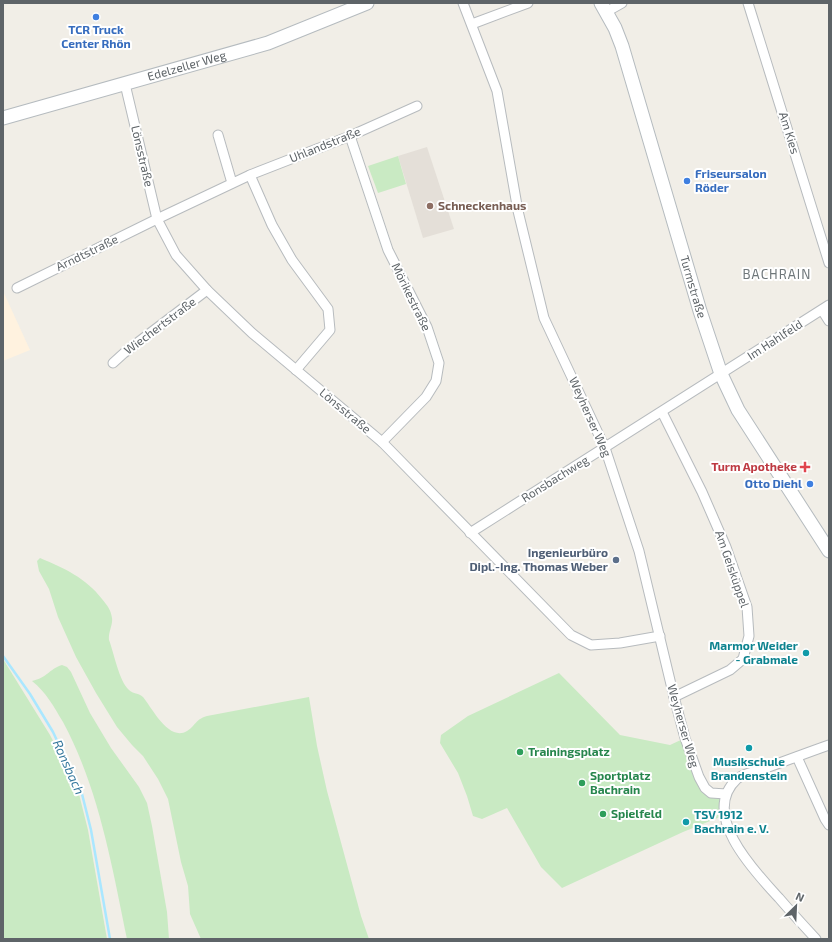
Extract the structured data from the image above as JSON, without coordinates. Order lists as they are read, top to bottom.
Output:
{
  "streets": {
    "main road": ["Edelzeller Weg", "Turmstraße"],
    "street": [
      "Am Kies",
      "Uhlandstraße",
      "Lönsstraße",
      "Arndtstraße",
      "Mörikestraße",
      "Wiechertstraße",
      "Im Hahlfeld",
      "Weyherser Weg",
      "Ronsbachweg",
      "Am Geisküppel"
    ]
  },
  "crossings": [
    ["Edelzeller Weg", "Lönsstraße"],
    ["Uhlandstraße", "Lönsstraße"],
    ["Uhlandstraße", "Arndtstraße"],
    ["Uhlandstraße", "Mörikestraße"],
    ["Lönsstraße", "Arndtstraße"],
    ["Lönsstraße", "Mörikestraße"],
    ["Lönsstraße", "Wiechertstraße"],
    ["Lönsstraße", "Weyherser Weg"],
    ["Lönsstraße", "Ronsbachweg"],
    ["Turmstraße", "Im Hahlfeld"],
    ["Turmstraße", "Ronsbachweg"],
    ["Im Hahlfeld", "Ronsbachweg"],
    ["Weyherser Weg", "Ronsbachweg"],
    ["Weyherser Weg", "Am Geisküppel"],
    ["Ronsbachweg", "Am Geisküppel"]
  ],
  "districts": ["BACHRAIN"],
  "water": ["Ronsbach"],
  "places": {
    "other": [
      "TCR Truck Center Rhön",
      "Friseursalon Röder",
      "Schneckenhaus",
      "Otto Diehl",
      "Ingenieurbüro Dipl.-Ing. Thomas Weber",
      "Marmor Weider - Grabmale",
      "Musikschule Brandenstein",
      "Trainingsplatz",
      "Sportplatz Bachrain",
      "Spielfeld",
      "TSV 1912 Bachrain e. V."
    ],
    "health": ["Turm Apotheke"]
  },
  "north": "top right"
}
